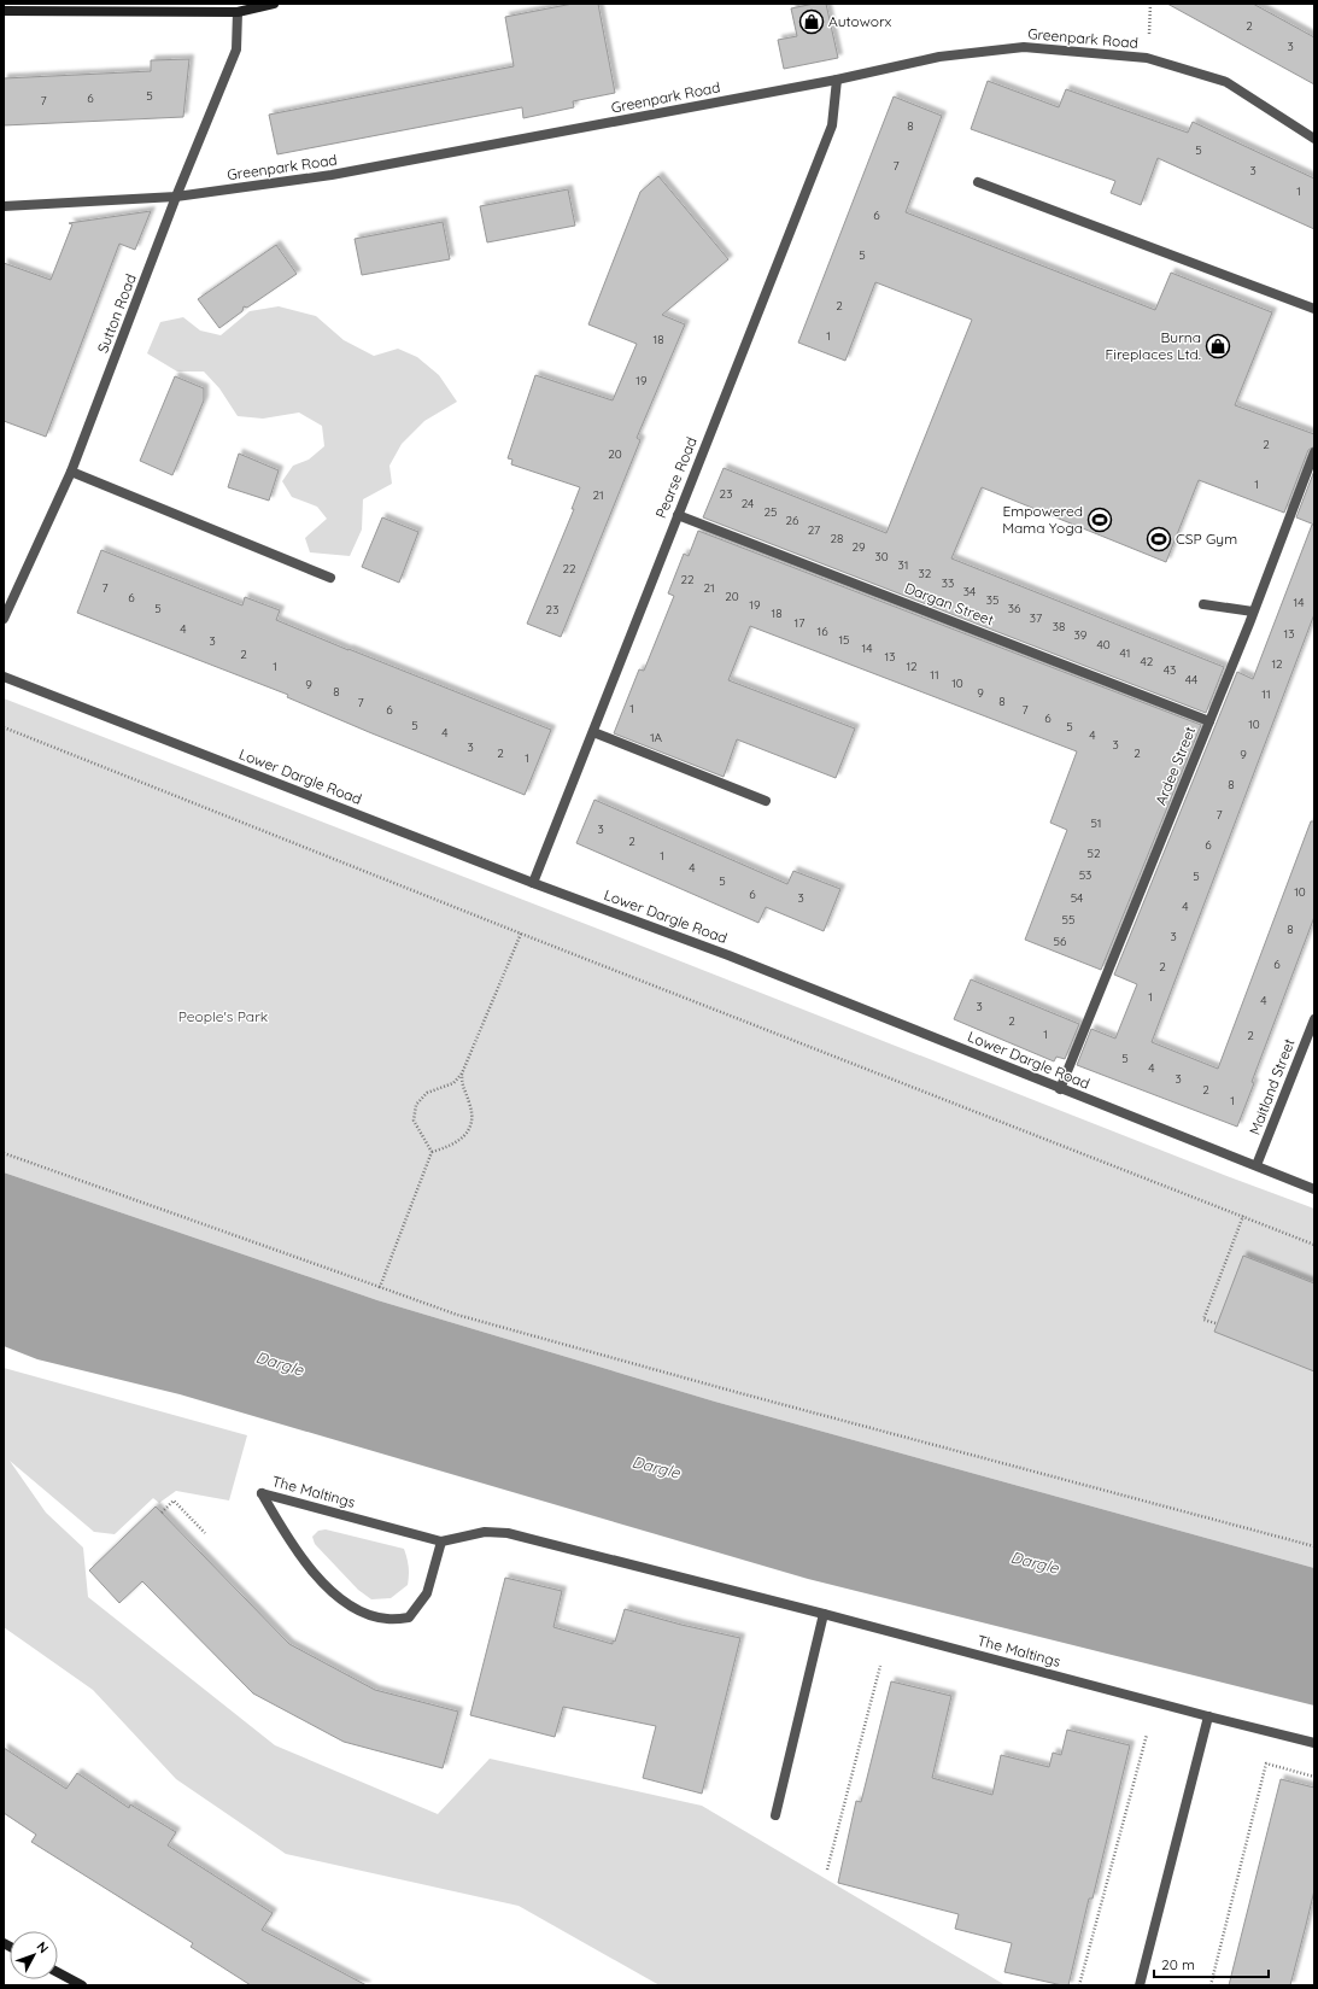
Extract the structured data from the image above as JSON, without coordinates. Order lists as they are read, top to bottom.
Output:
{
  "streets": {
    "street": [
      "Greenpark Road",
      "Sutton Road",
      "Pearse Road",
      "Dargan Street",
      "Ardee Street",
      "Lower Dargle Road",
      "Maitland Street",
      "The Maltings"
    ]
  },
  "crossings": [
    ["Greenpark Road", "Sutton Road"],
    ["Greenpark Road", "Pearse Road"],
    ["Pearse Road", "Dargan Street"],
    ["Pearse Road", "Lower Dargle Road"],
    ["Dargan Street", "Ardee Street"],
    ["Ardee Street", "Lower Dargle Road"],
    ["Lower Dargle Road", "Maitland Street"]
  ],
  "water": ["Dargle"],
  "parks": ["People's Park"],
  "places": {
    "shop": ["Autoworx", "Burna Fireplaces Ltd."],
    "sports": ["Empowered Mama Yoga", "CSP Gym"]
  },
  "house_numbers": [
    "2",
    "3",
    "5",
    "6",
    "7",
    "8",
    "5",
    "7",
    "3",
    "1",
    "6",
    "5",
    "2",
    "1",
    "18",
    "19",
    "2",
    "20",
    "1",
    "23",
    "21",
    "24",
    "25",
    "26",
    "27",
    "28",
    "29",
    "30",
    "31",
    "22",
    "32",
    "22",
    "33",
    "7",
    "21",
    "34",
    "20",
    "6",
    "35",
    "14",
    "19",
    "5",
    "36",
    "23",
    "18",
    "37",
    "17",
    "38",
    "4",
    "16",
    "13",
    "39",
    "15",
    "3",
    "40",
    "14",
    "41",
    "2",
    "13",
    "42",
    "12",
    "1",
    "12",
    "43",
    "11",
    "44",
    "10",
    "9",
    "8",
    "9",
    "11",
    "8",
    "7",
    "1",
    "6",
    "7",
    "6",
    "10",
    "5",
    "5",
    "4",
    "4",
    "1A",
    "3",
    "3",
    "2",
    "2",
    "9",
    "1",
    "8",
    "7",
    "51",
    "3",
    "2",
    "6",
    "52",
    "1",
    "4",
    "53",
    "5",
    "5",
    "10",
    "6",
    "3",
    "54",
    "4",
    "55",
    "8",
    "3",
    "56",
    "6",
    "2",
    "1",
    "4",
    "3",
    "2",
    "1",
    "2",
    "5",
    "4",
    "3",
    "2",
    "1"
  ],
  "scale_bar": "20 m",
  "north": "top right"
}
